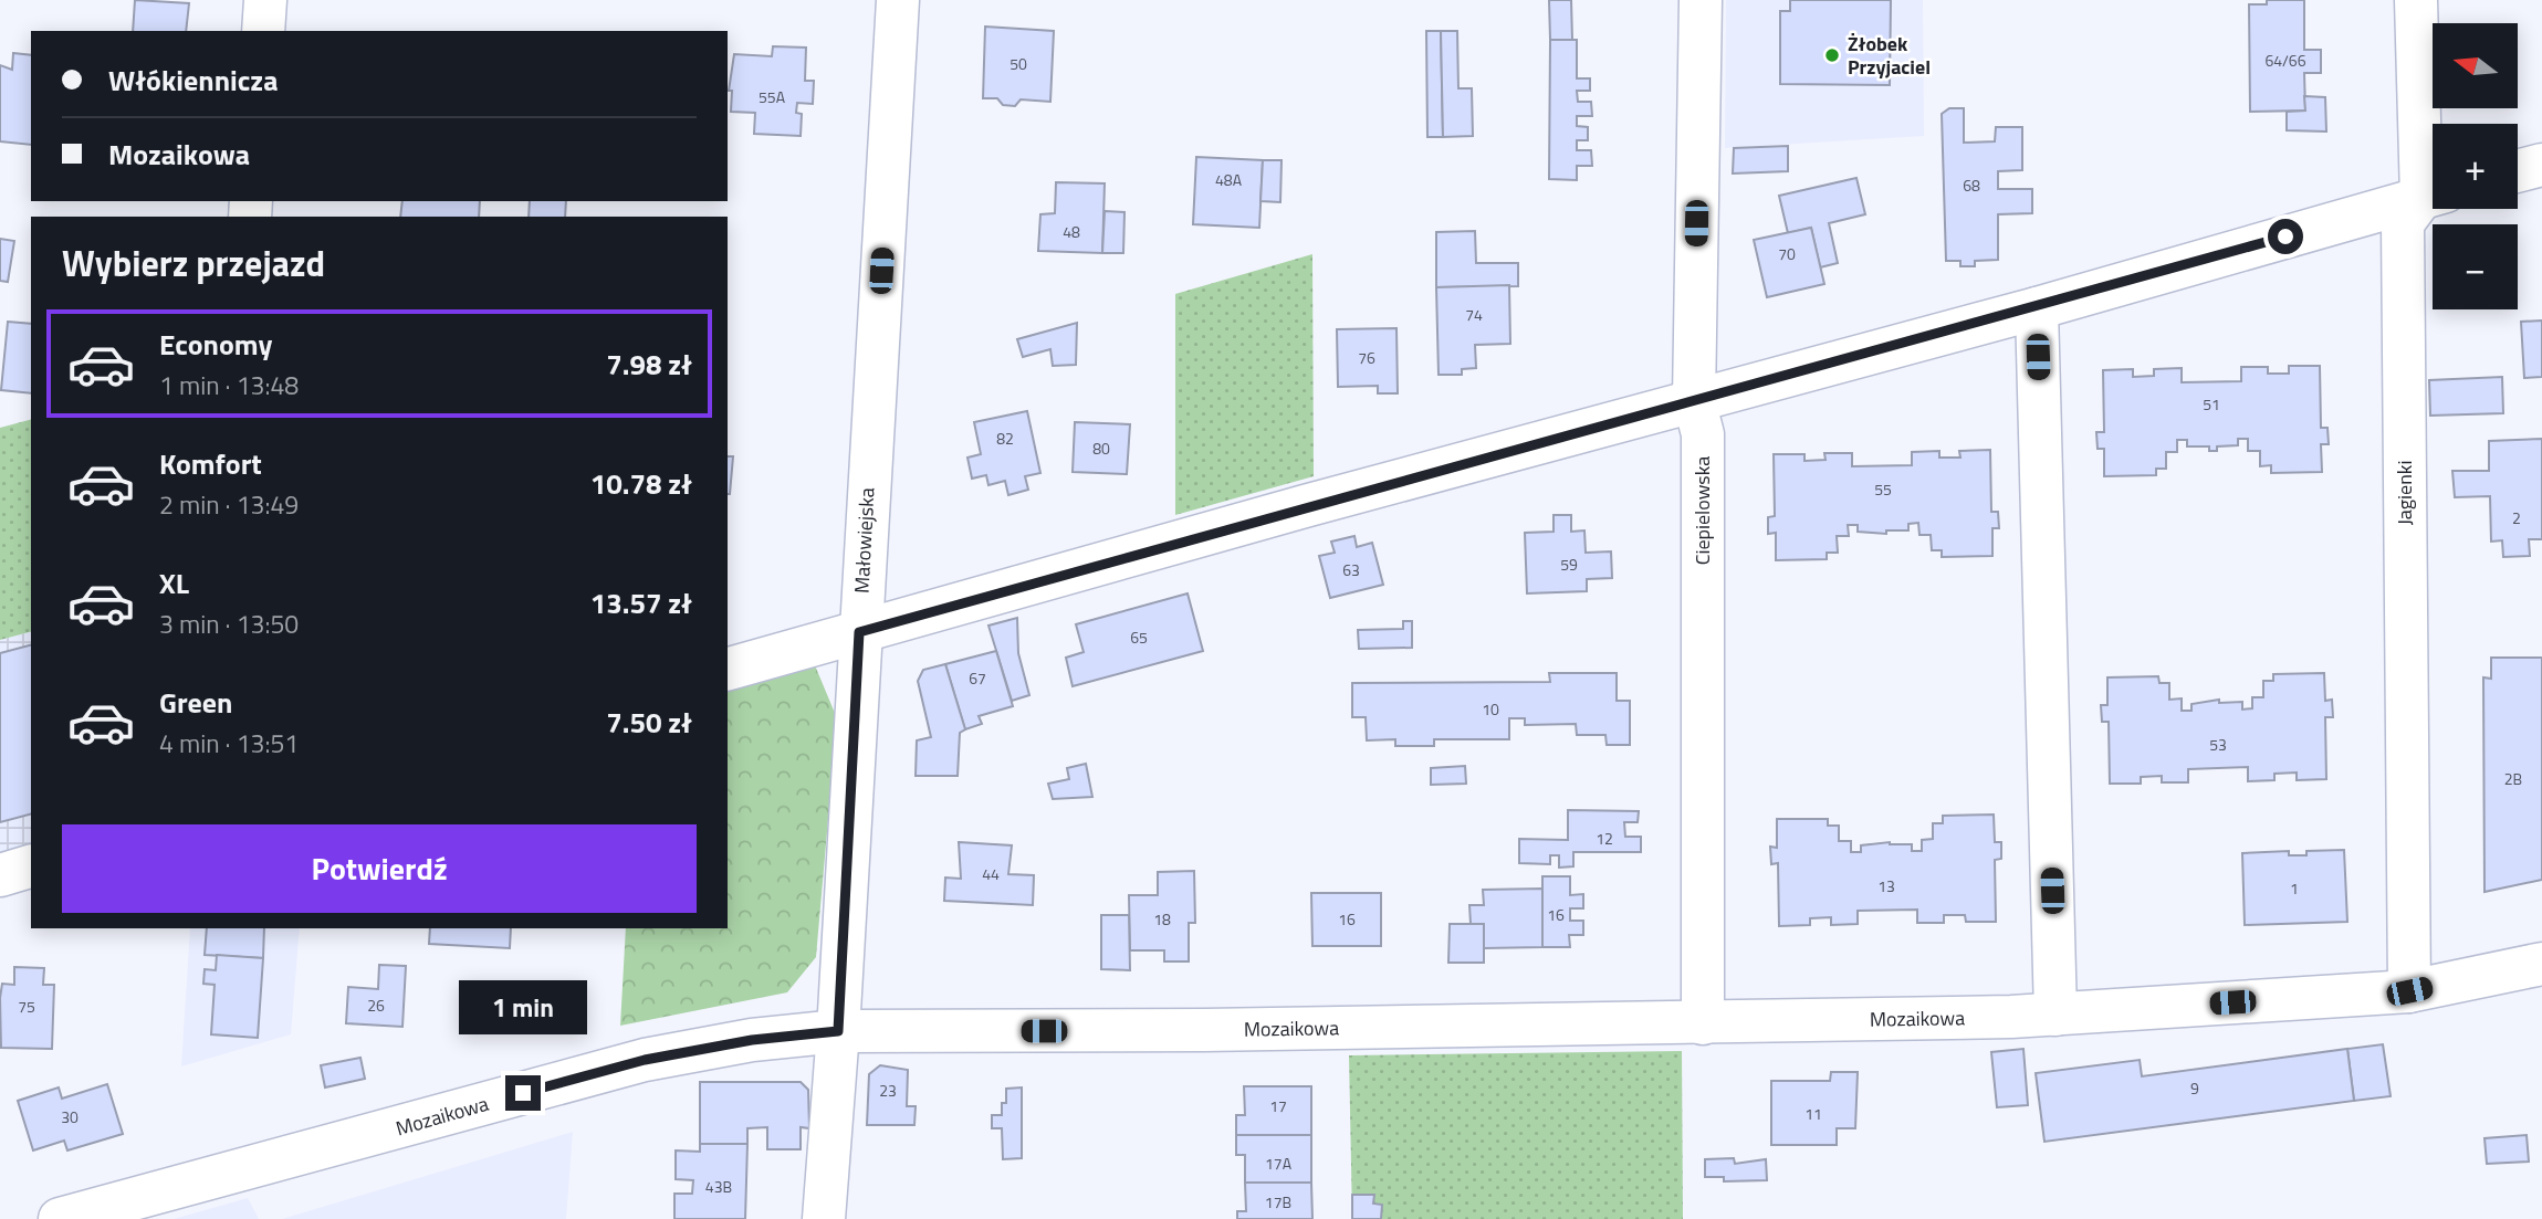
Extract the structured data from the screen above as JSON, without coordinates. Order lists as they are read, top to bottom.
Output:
{
  "streets": {
    "street": [
      "Jagienki",
      "Ciepielowska",
      "Małowiejska",
      "Mozaikowa"
    ]
  },
  "crossings": [
    ["Jagienki", "Mozaikowa"],
    ["Ciepielowska", "Mozaikowa"],
    ["Małowiejska", "Mozaikowa"]
  ],
  "places": ["Żłobek Przyjaciel"],
  "house_numbers": [
    "64/66",
    "50",
    "55A",
    "48A",
    "68",
    "48",
    "70",
    "74",
    "76",
    "51",
    "82",
    "80",
    "55",
    "2",
    "59",
    "63",
    "65",
    "67",
    "10",
    "53",
    "2B",
    "12",
    "44",
    "13",
    "1",
    "16",
    "18",
    "16",
    "26",
    "75",
    "9",
    "23",
    "17",
    "11",
    "30",
    "17A",
    "43B",
    "17B"
  ],
  "north": "left",
  "page": {
    "map_buttons": ["+", "−"],
    "banner": ["Włókiennicza", "Mozaikowa"],
    "heading": "Wybierz przejazd",
    "list": [
      {
        "name": "Economy",
        "note": "1 min · 13:48",
        "value": "7.98 zł"
      },
      {
        "name": "Komfort",
        "note": "2 min · 13:49",
        "value": "10.78 zł"
      },
      {
        "name": "XL",
        "note": "3 min · 13:50",
        "value": "13.57 zł"
      },
      {
        "name": "Green",
        "note": "4 min · 13:51",
        "value": "7.50 zł"
      }
    ],
    "buttons": "Potwierdź",
    "bubble": "1 min"
  }
}
